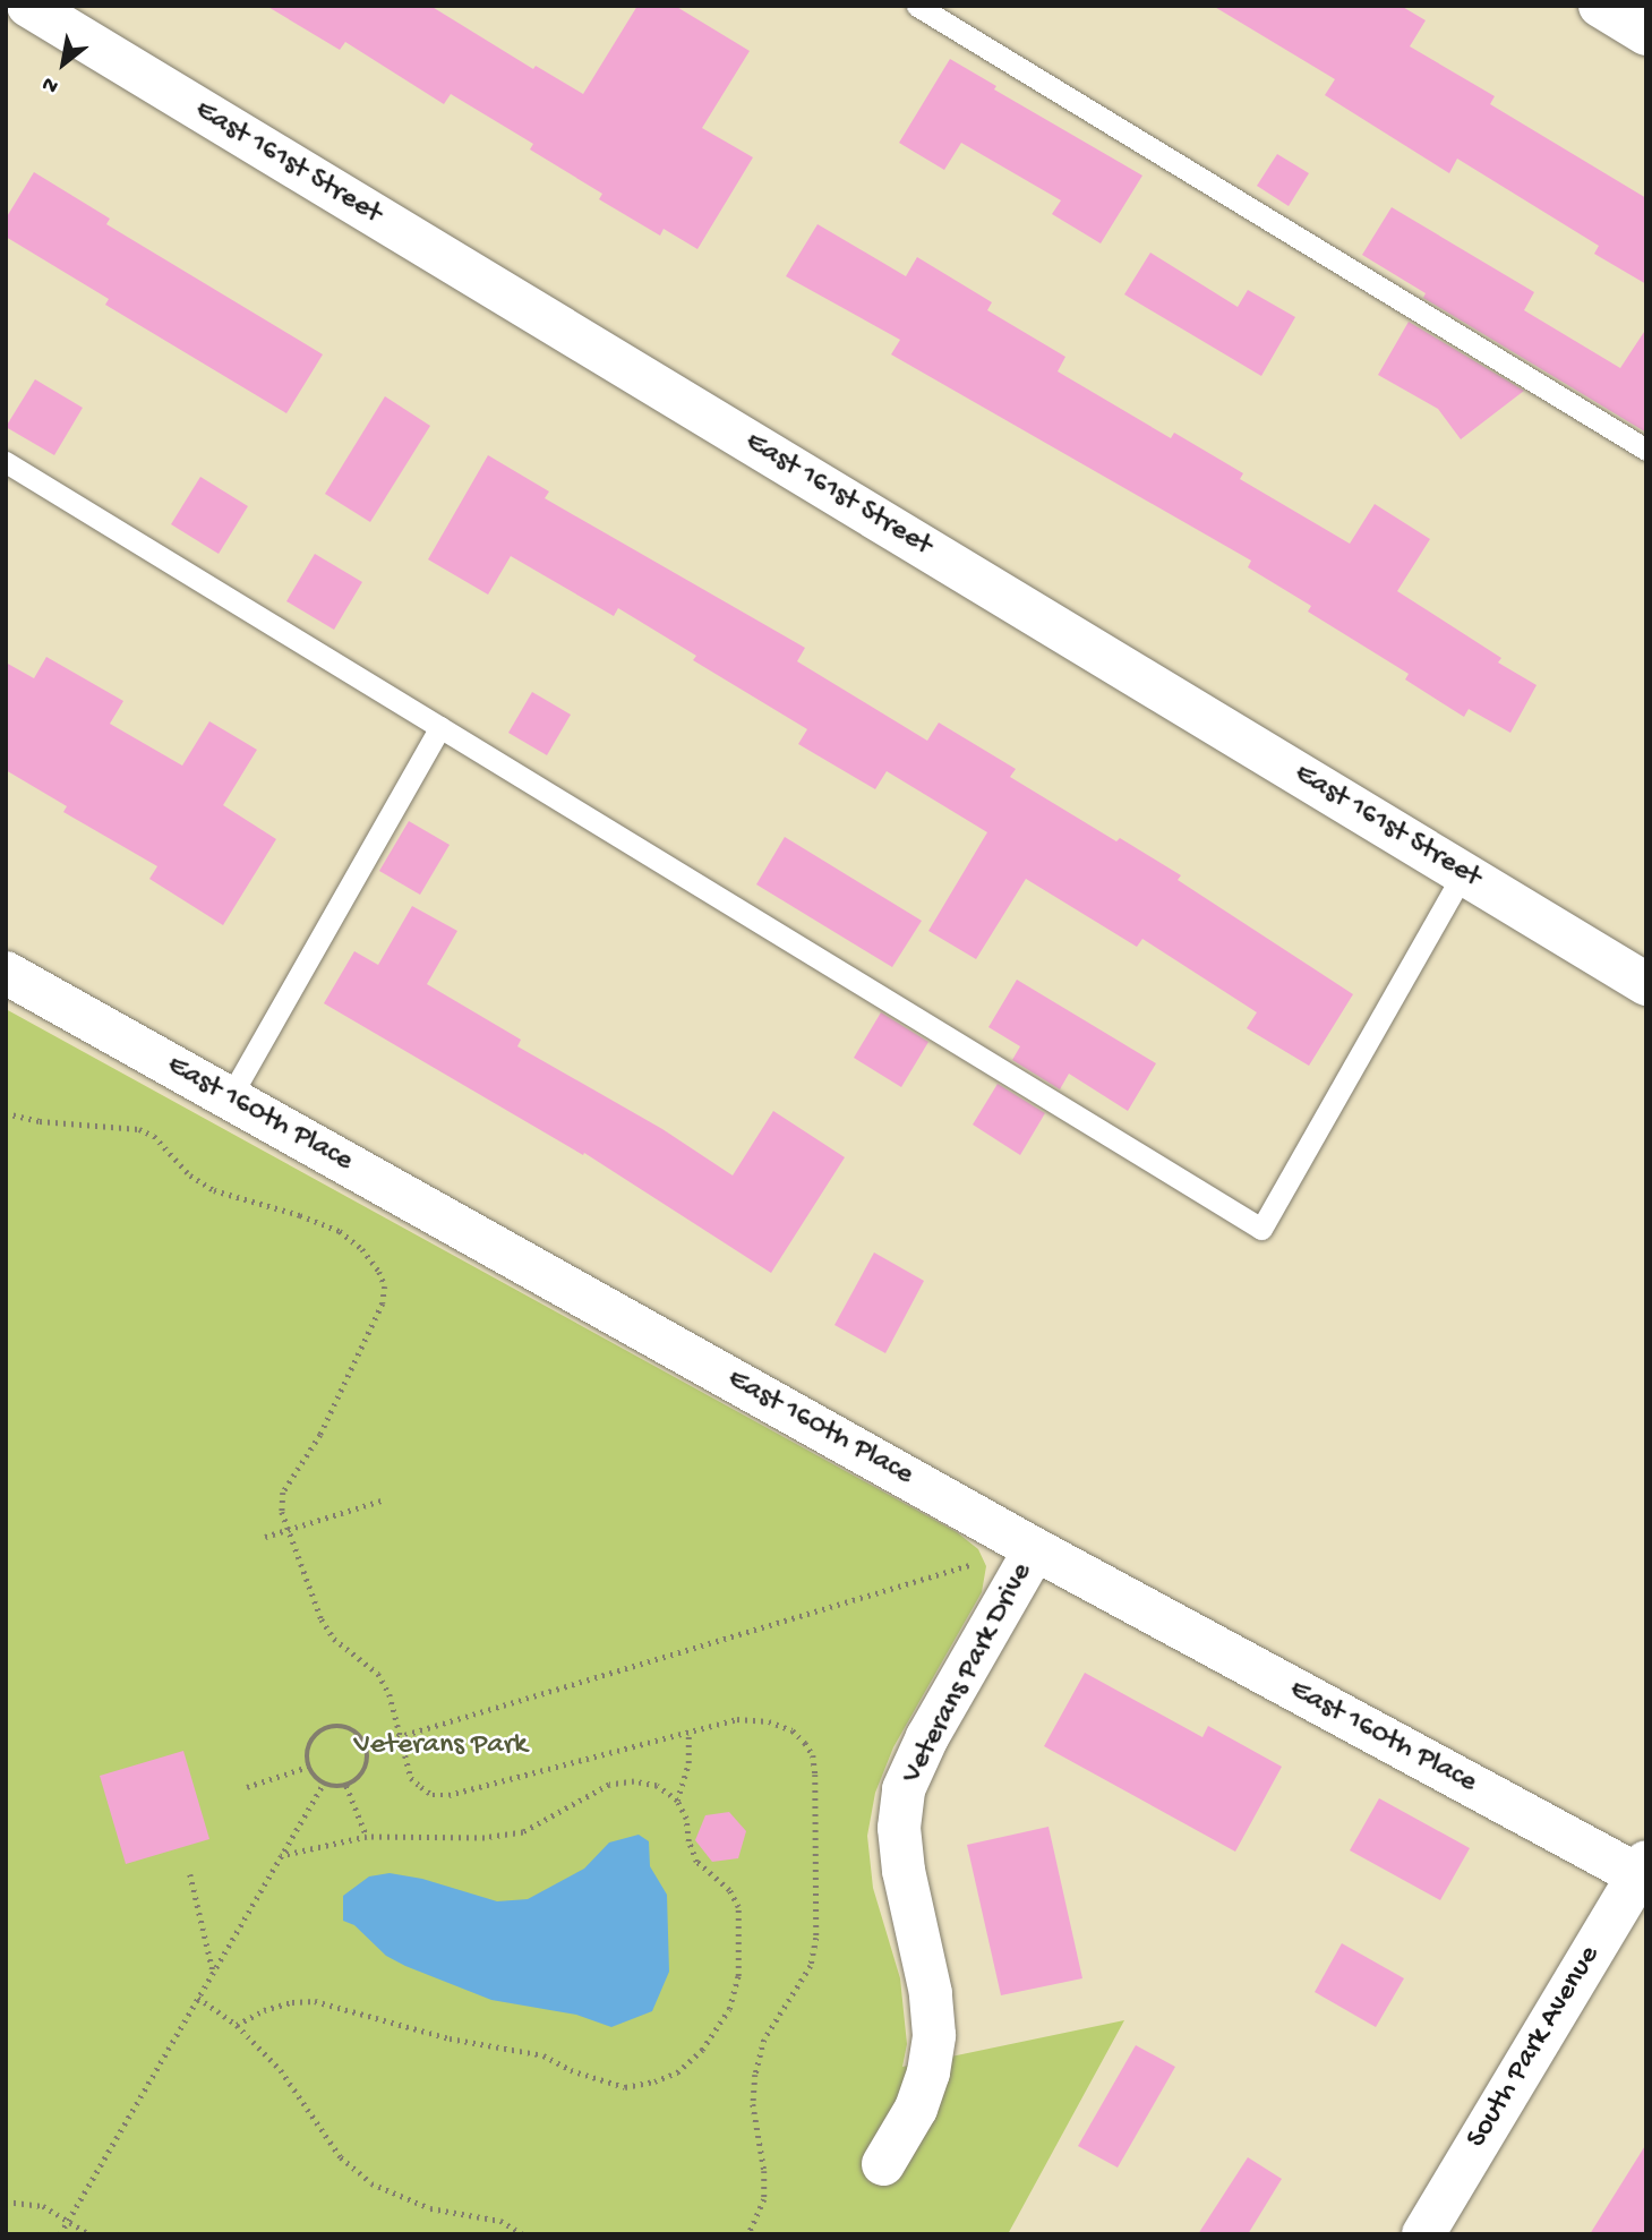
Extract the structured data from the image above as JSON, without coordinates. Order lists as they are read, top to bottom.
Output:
{
  "streets": {
    "street": [
      "East 161st Street",
      "East 160th Place",
      "Veterans Park Drive",
      "South Park Avenue"
    ]
  },
  "crossings": [
    ["East 160th Place", "Veterans Park Drive"],
    ["East 160th Place", "South Park Avenue"]
  ],
  "parks": ["Veterans Park"],
  "north": "bottom left"
}
